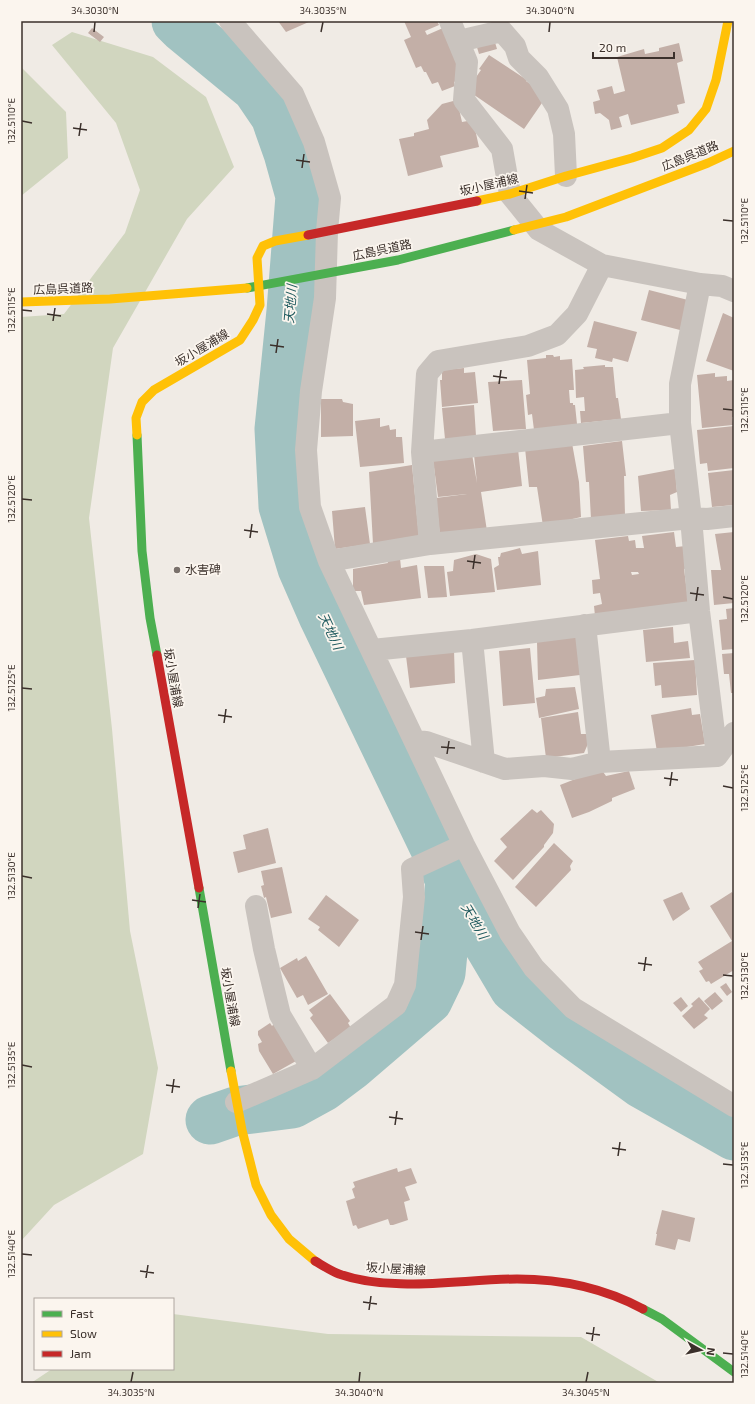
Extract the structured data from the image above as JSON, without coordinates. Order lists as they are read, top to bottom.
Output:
{
  "streets": {
    "main road": ["広島呉道路", "坂小屋浦線"]
  },
  "water": ["天地川"],
  "places": ["水害碑"],
  "legend": ["Fast", "Slow", "Jam"],
  "scale_bar": "20 m",
  "north": "right",
  "coordinates": [
    "34.3030°N",
    "34.3035°N",
    "34.3040°N",
    "132.5110°E",
    "132.5115°E",
    "132.5120°E",
    "132.5125°E",
    "132.5130°E",
    "132.5135°E",
    "132.5140°E",
    "34.3045°N"
  ]
}
